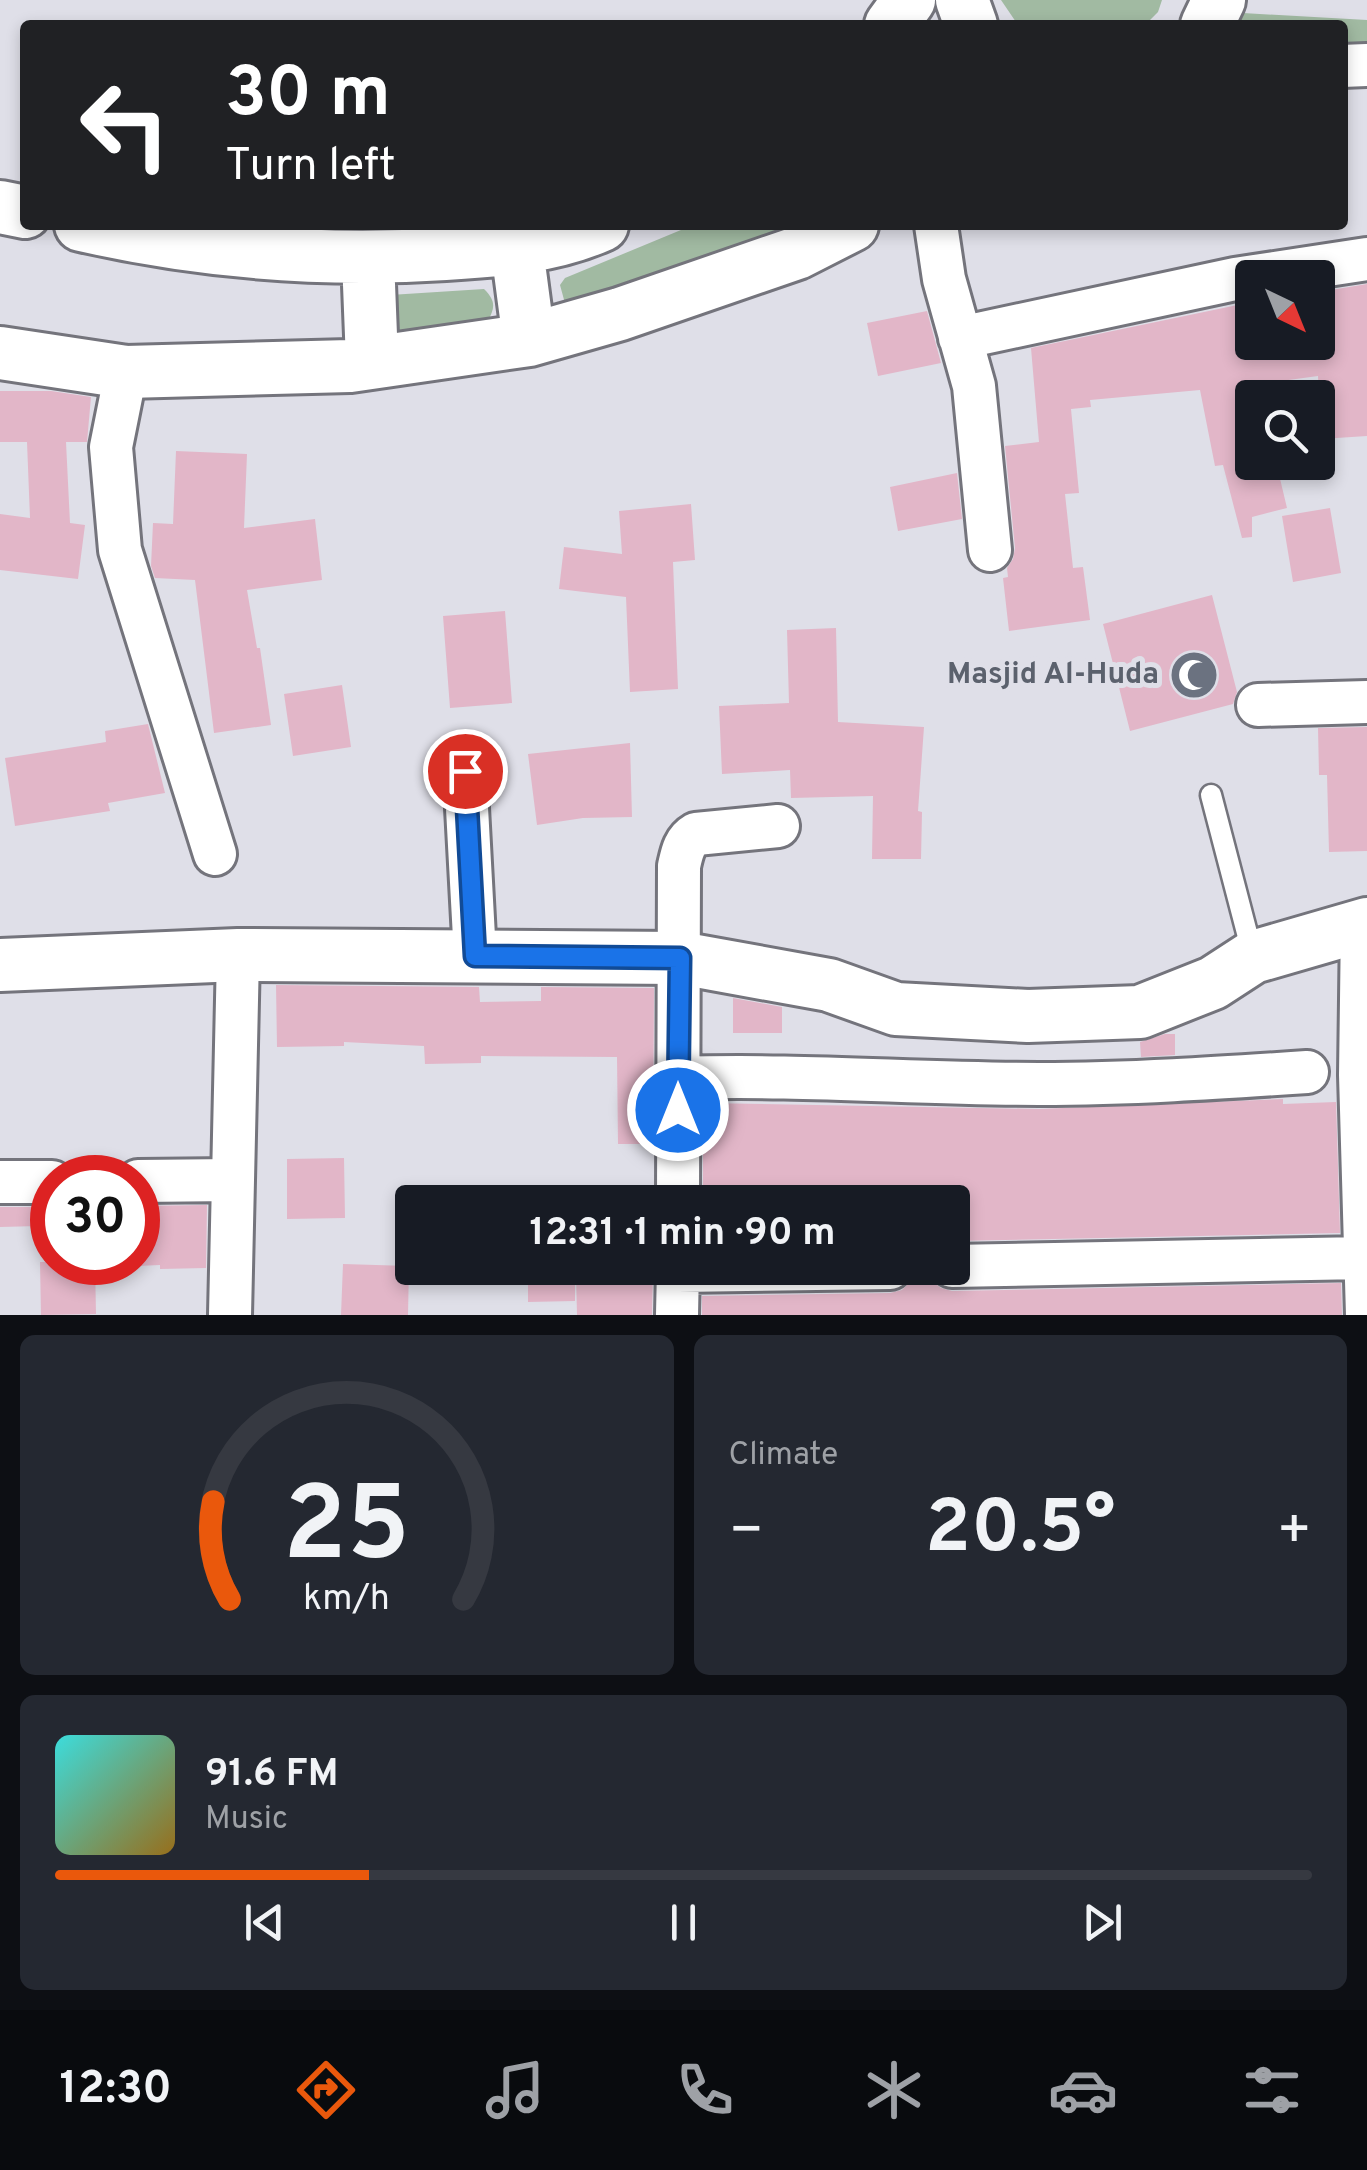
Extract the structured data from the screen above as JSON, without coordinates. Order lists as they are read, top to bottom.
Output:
{
  "places": {
    "mosque": ["Masjid Al-Huda"]
  },
  "north": "bottom right",
  "page": {
    "turn": ["30 m", "Turn left"],
    "limit": "30",
    "trip": "12:31 · 1 min · 90 m",
    "tile": "Climate",
    "heat": ["−", "20.5°", "+"],
    "song": ["91.6 FM", "Music"],
    "tabs": "12:30",
    "gauge": ["25", "km/h"]
  }
}
